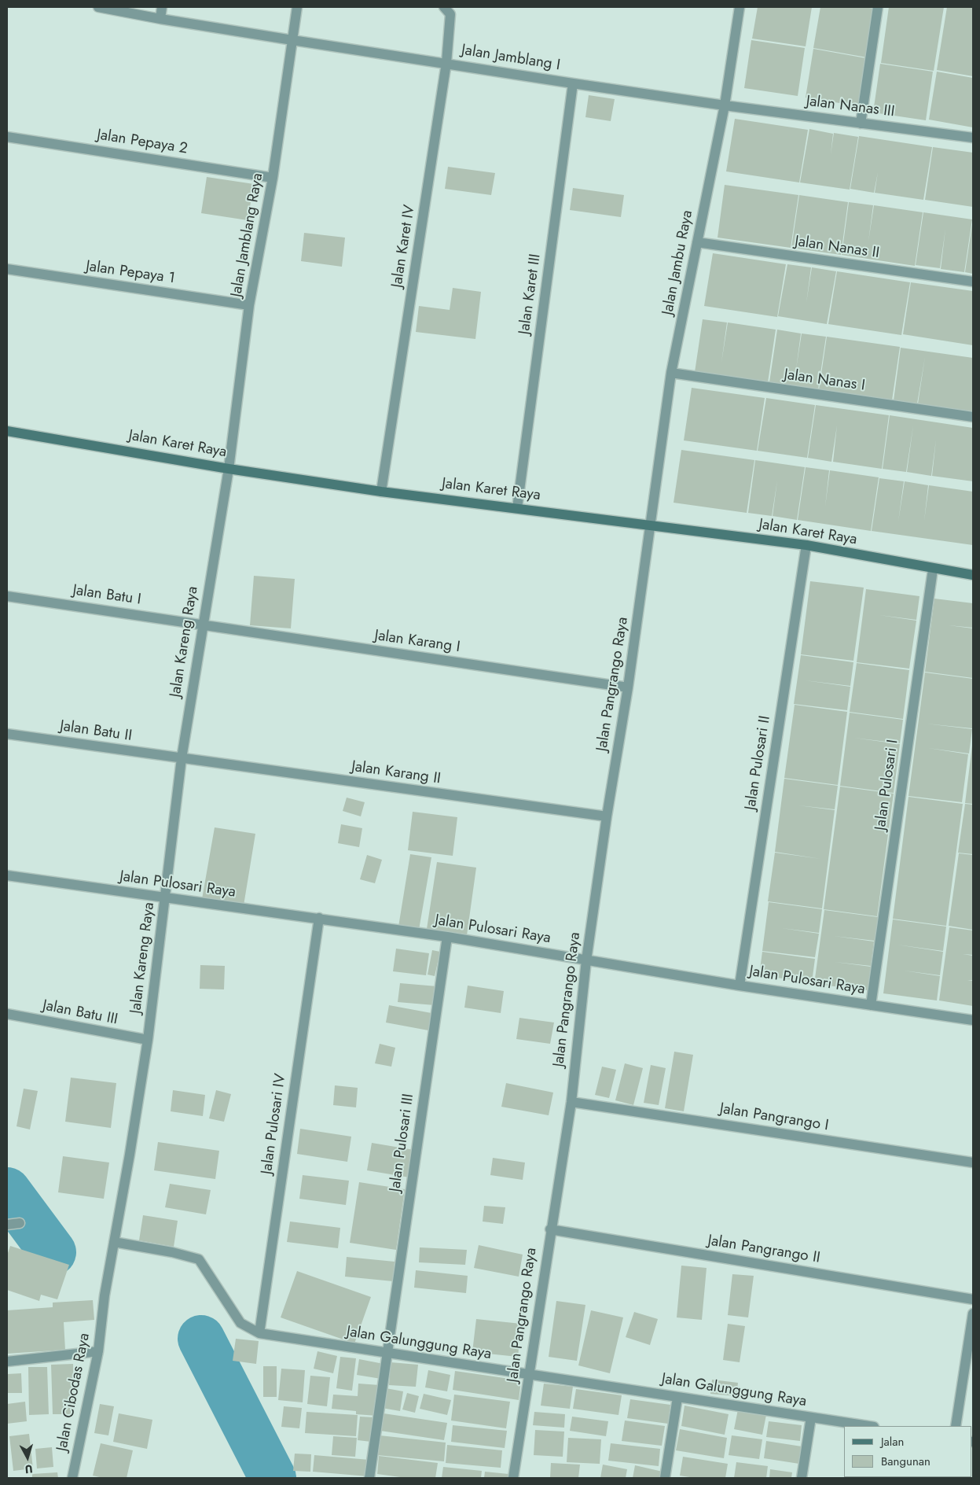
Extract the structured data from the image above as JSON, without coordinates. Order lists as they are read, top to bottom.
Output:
{
  "streets": {
    "street": [
      "Jalan Jamblang I",
      "Jalan Nanas III",
      "Jalan Pepaya 2",
      "Jalan Jamblang Raya",
      "Jalan Karet IV",
      "Jalan Nanas II",
      "Jalan Jambu Raya",
      "Jalan Pepaya 1",
      "Jalan Karet III",
      "Jalan Nanas I",
      "Jalan Karet Raya",
      "Jalan Batu I",
      "Jalan Kareng Raya",
      "Jalan Karang I",
      "Jalan Pangrango Raya",
      "Jalan Batu II",
      "Jalan Pulosari II",
      "Jalan Karang II",
      "Jalan Pulosari I",
      "Jalan Pulosari Raya",
      "Jalan Batu III",
      "Jalan Pangrango I",
      "Jalan Pulosari IV",
      "Jalan Pulosari III",
      "Jalan Pangrango II",
      "Jalan Galunggung Raya",
      "Jalan Cibodas Raya"
    ]
  },
  "crossings": [
    ["Jalan Jamblang I", "Jalan Nanas III"],
    ["Jalan Jamblang I", "Jalan Jamblang Raya"],
    ["Jalan Jamblang I", "Jalan Karet IV"],
    ["Jalan Jamblang I", "Jalan Jambu Raya"],
    ["Jalan Jamblang I", "Jalan Karet III"],
    ["Jalan Nanas III", "Jalan Jambu Raya"],
    ["Jalan Pepaya 2", "Jalan Jamblang Raya"],
    ["Jalan Jamblang Raya", "Jalan Pepaya 1"],
    ["Jalan Jamblang Raya", "Jalan Karet Raya"],
    ["Jalan Jamblang Raya", "Jalan Kareng Raya"],
    ["Jalan Karet IV", "Jalan Karet Raya"],
    ["Jalan Nanas II", "Jalan Jambu Raya"],
    ["Jalan Jambu Raya", "Jalan Nanas I"],
    ["Jalan Jambu Raya", "Jalan Karet Raya"],
    ["Jalan Jambu Raya", "Jalan Pangrango Raya"],
    ["Jalan Karet III", "Jalan Karet Raya"],
    ["Jalan Karet Raya", "Jalan Kareng Raya"],
    ["Jalan Karet Raya", "Jalan Pangrango Raya"],
    ["Jalan Karet Raya", "Jalan Pulosari II"],
    ["Jalan Karet Raya", "Jalan Pulosari I"],
    ["Jalan Batu I", "Jalan Kareng Raya"],
    ["Jalan Batu I", "Jalan Karang I"],
    ["Jalan Kareng Raya", "Jalan Karang I"],
    ["Jalan Kareng Raya", "Jalan Batu II"],
    ["Jalan Kareng Raya", "Jalan Karang II"],
    ["Jalan Kareng Raya", "Jalan Pulosari Raya"],
    ["Jalan Kareng Raya", "Jalan Batu III"],
    ["Jalan Kareng Raya", "Jalan Galunggung Raya"],
    ["Jalan Kareng Raya", "Jalan Cibodas Raya"],
    ["Jalan Karang I", "Jalan Pangrango Raya"],
    ["Jalan Pangrango Raya", "Jalan Karang II"],
    ["Jalan Pangrango Raya", "Jalan Pulosari Raya"],
    ["Jalan Pangrango Raya", "Jalan Pangrango I"],
    ["Jalan Pangrango Raya", "Jalan Pangrango II"],
    ["Jalan Pangrango Raya", "Jalan Galunggung Raya"],
    ["Jalan Batu II", "Jalan Karang II"],
    ["Jalan Pulosari II", "Jalan Pulosari Raya"],
    ["Jalan Pulosari I", "Jalan Pulosari Raya"],
    ["Jalan Pulosari Raya", "Jalan Pulosari IV"],
    ["Jalan Pulosari Raya", "Jalan Pulosari III"],
    ["Jalan Pulosari IV", "Jalan Galunggung Raya"],
    ["Jalan Pulosari III", "Jalan Galunggung Raya"]
  ],
  "legend": ["Jalan", "Bangunan"],
  "north": "bottom"
}
